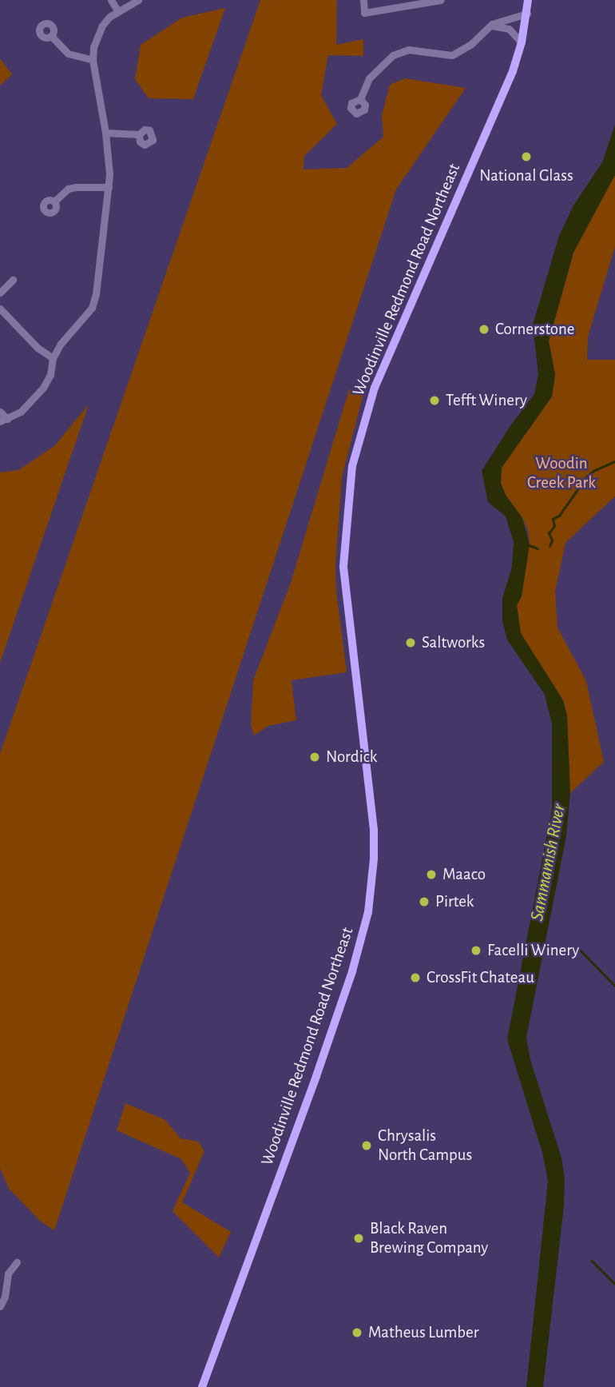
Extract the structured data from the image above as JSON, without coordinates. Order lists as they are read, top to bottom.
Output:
{
  "streets": {
    "main road": ["Woodinville Redmond Road Northeast"]
  },
  "water": ["Sammamish River"],
  "parks": ["Woodin Creek Park"],
  "places": [
    "National Glass",
    "Cornerstone",
    "Tefft Winery",
    "Saltworks",
    "Nordick",
    "Maaco",
    "Pirtek",
    "Facelli Winery",
    "CrossFit Chateau",
    "Chrysalis North Campus",
    "Black Raven Brewing Company",
    "Matheus Lumber"
  ]
}
